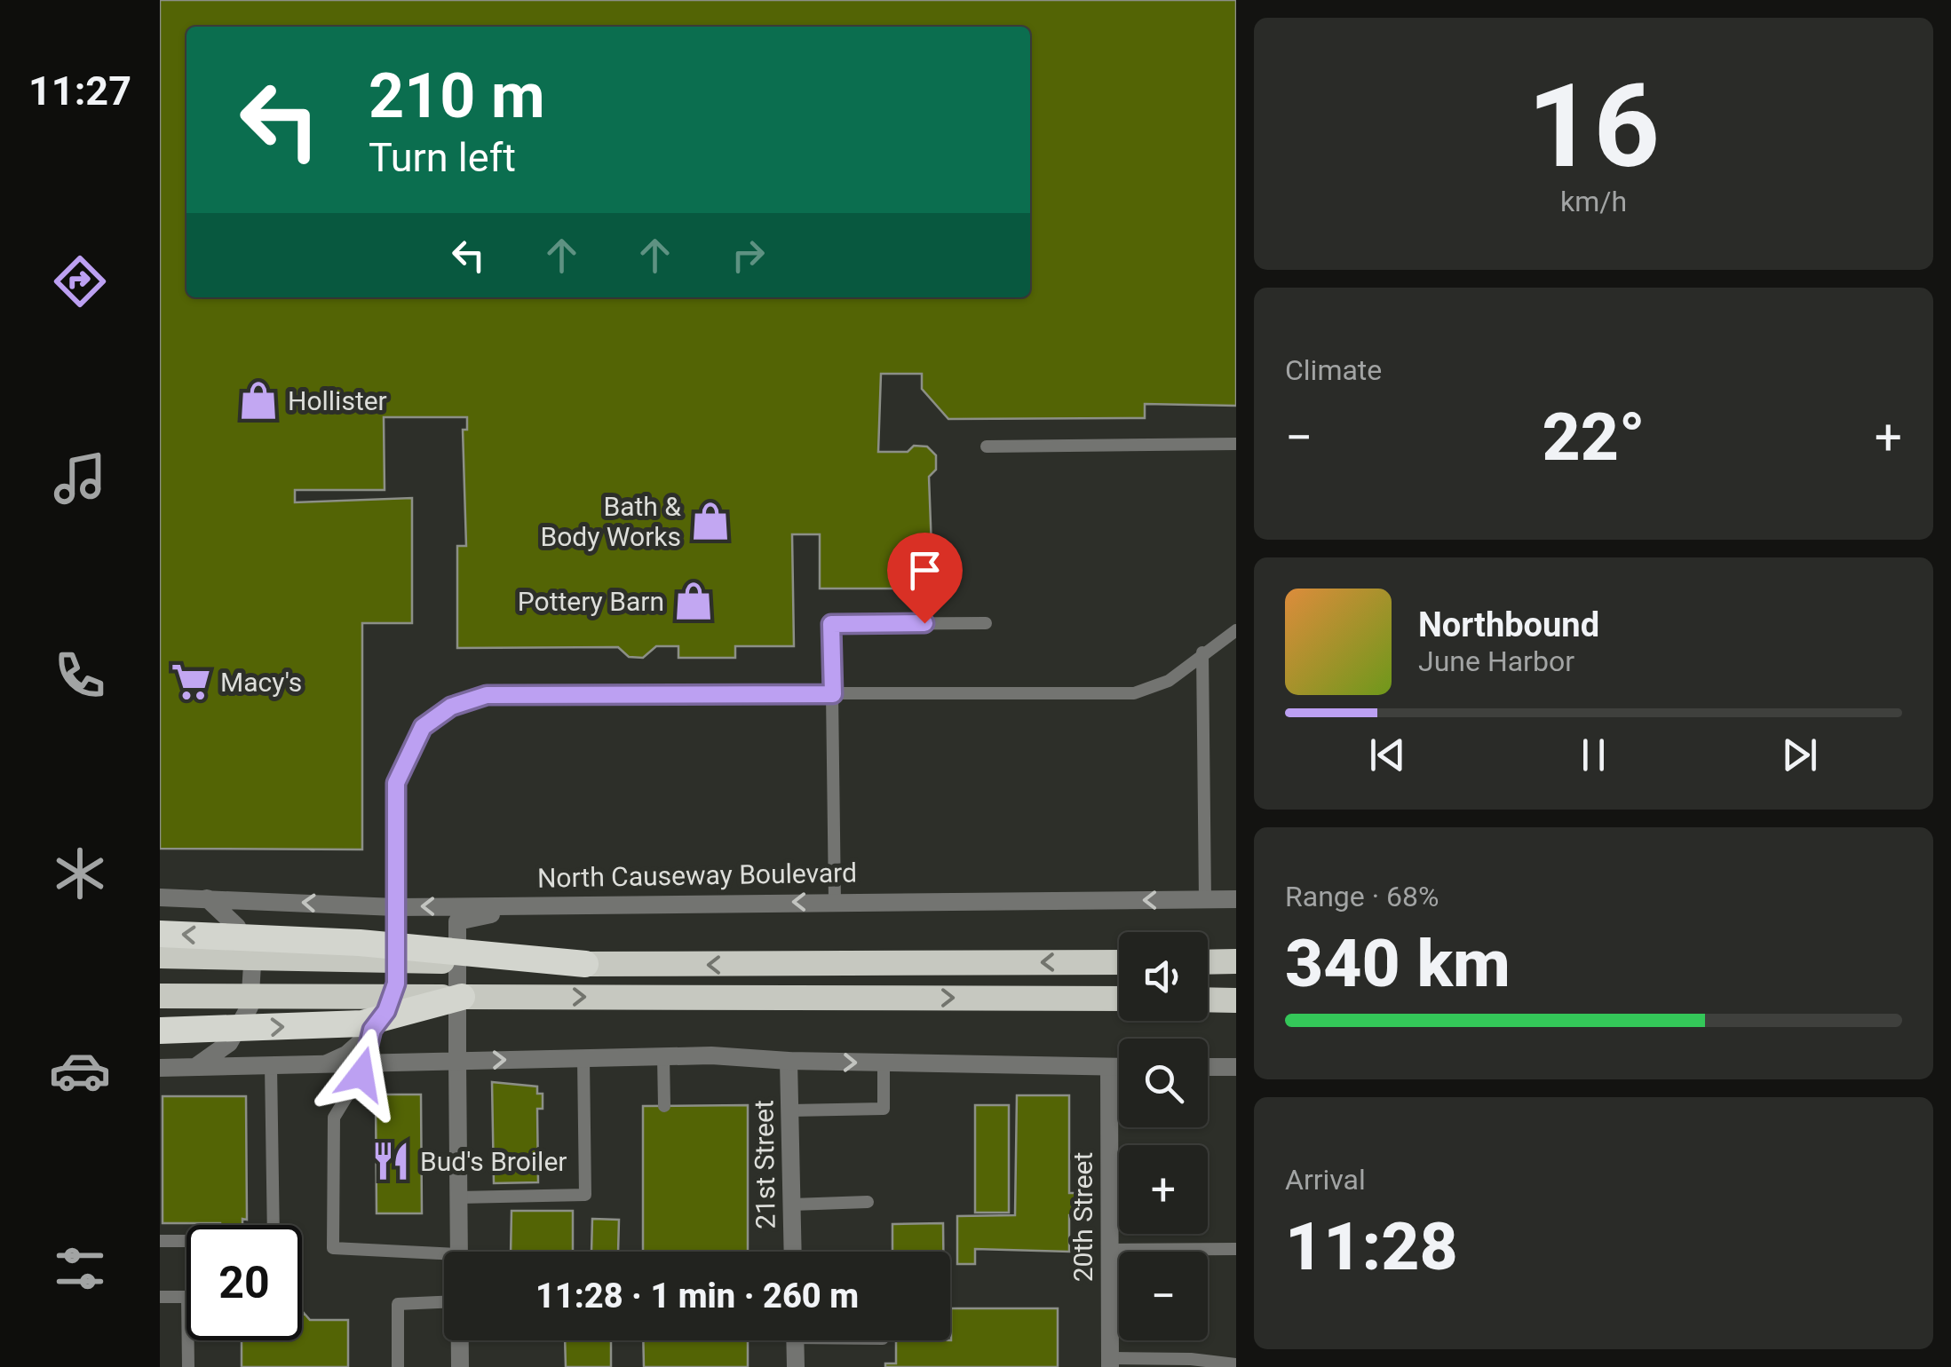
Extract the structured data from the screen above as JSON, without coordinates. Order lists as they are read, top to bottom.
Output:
{
  "streets": {
    "street": ["North Causeway Boulevard", "21st Street", "20th Street"]
  },
  "places": {
    "shop": ["Hollister", "Bath & Body Works", "Pottery Barn"],
    "supermarket": ["Macy's"],
    "restaurant": ["Bud's Broiler"]
  },
  "page": {
    "tabs": "11:27",
    "tile": [
      ["16", "km/h"],
      "Climate",
      ["Range · 68%", "340 km"],
      ["Arrival", "11:28"]
    ],
    "turn": ["210 m", "Turn left"],
    "heat": ["−", "22°", "+"],
    "song": ["Northbound", "June Harbor"],
    "map_buttons": ["+", "−"],
    "limit": "20",
    "trip": "11:28 · 1 min · 260 m"
  }
}
